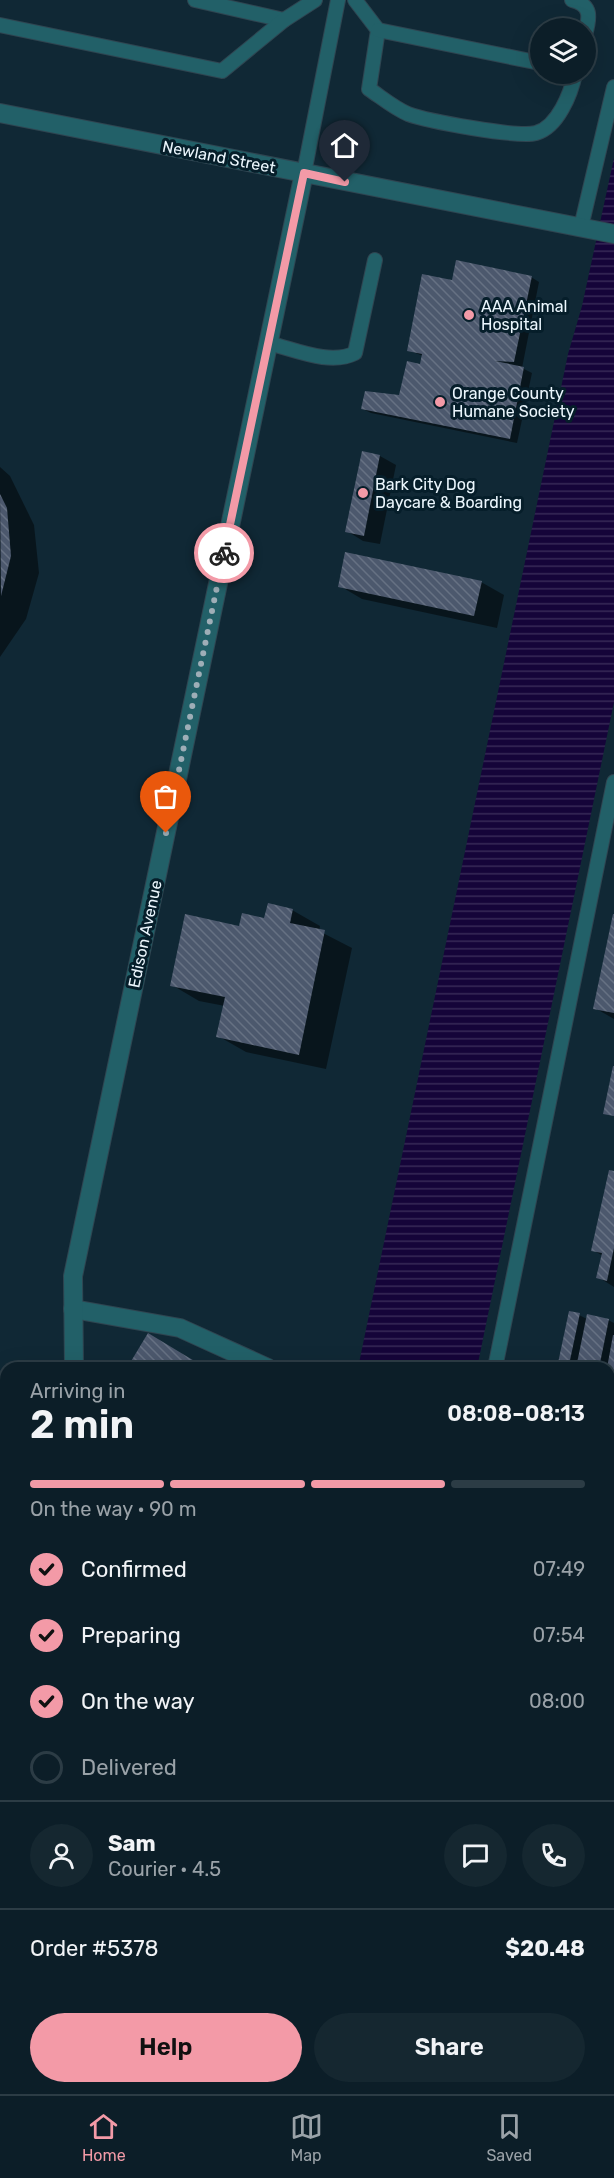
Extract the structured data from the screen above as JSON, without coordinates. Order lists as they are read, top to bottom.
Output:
{
  "streets": {
    "street": ["Newland Street", "Edison Avenue"]
  },
  "crossings": [
    ["Newland Street", "Edison Avenue"]
  ],
  "places": ["AAA Animal Hospital", "Orange County Humane Society", "Bark City Dog Daycare & Boarding"],
  "page": {
    "heading": ["2 min", "Arriving in", "08:08–08:13"],
    "panel": [
      "Sam",
      "Courier · 4.5",
      "Order #5378",
      "$20.48"
    ],
    "bar": "On the way · 90 m",
    "list": [
      ["Confirmed", "07:49"],
      ["Preparing", "07:54"],
      ["On the way", "08:00"],
      "Delivered"
    ],
    "buttons": ["Help", "Share"],
    "tabs": ["Home", "Map", "Saved"]
  }
}
